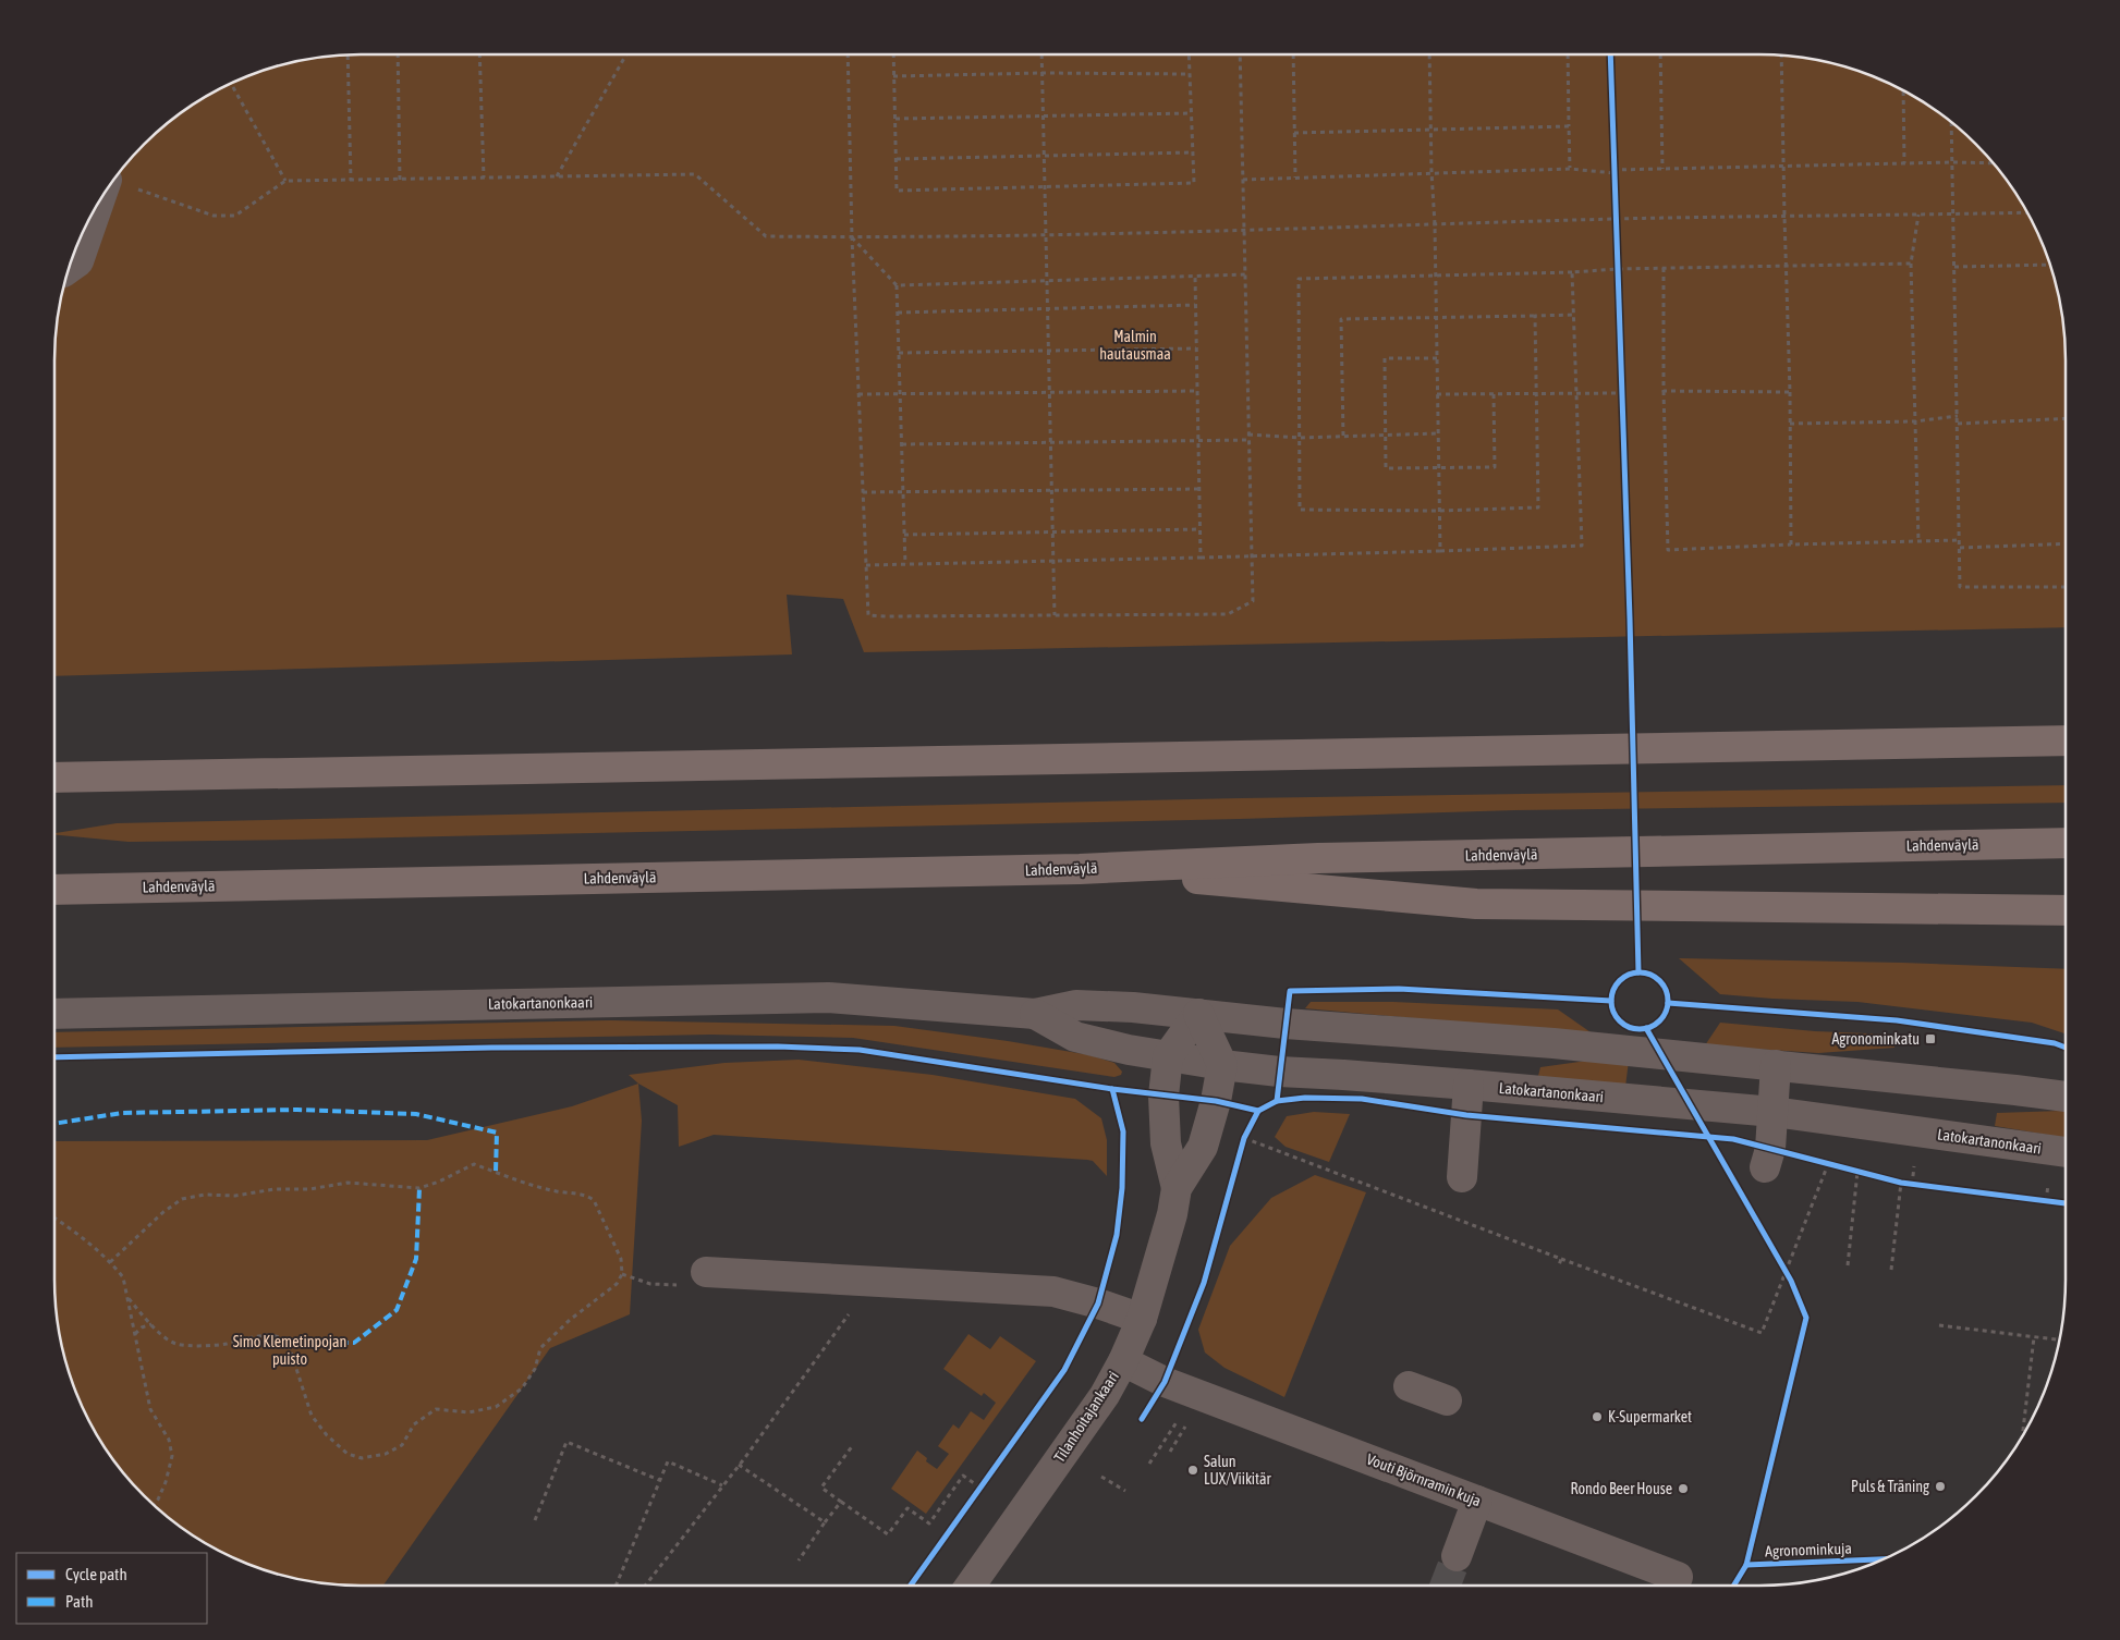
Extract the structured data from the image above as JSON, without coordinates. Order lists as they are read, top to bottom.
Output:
{
  "streets": {
    "highway": ["Lahdenväylä"],
    "street": ["Latokartanonkaari", "Tilanhoitajankaari", "Vouti Björnramin kuja"],
    "cycle path": ["Agronominkuja"]
  },
  "crossings": [
    ["Latokartanonkaari", "Tilanhoitajankaari"],
    ["Tilanhoitajankaari", "Vouti Björnramin kuja"]
  ],
  "parks": ["Malmin hautausmaa", "Simo Klemetinpojan puisto"],
  "places": {
    "transit": ["Agronominkatu"],
    "other": [
      "K-Supermarket",
      "Salun LUX/Viikitär",
      "Puls & Träning",
      "Rondo Beer House"
    ]
  },
  "legend": ["Cycle path", "Path"]
}
